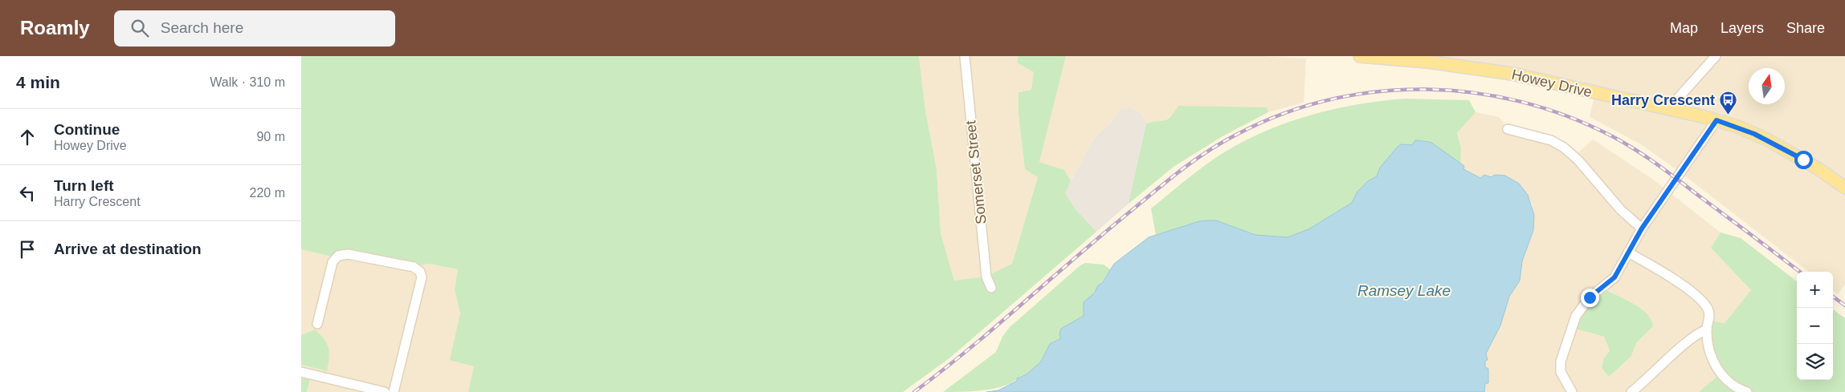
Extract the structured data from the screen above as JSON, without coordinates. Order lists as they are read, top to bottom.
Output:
{
  "streets": {
    "main road": ["Howey Drive"],
    "street": ["Somerset Street"]
  },
  "water": ["Ramsey Lake"],
  "places": {
    "bus stop": ["Harry Crescent"]
  },
  "north": "top",
  "page": {
    "header": "Roamly",
    "search": "Search here",
    "nav": ["Map", "Layers", "Share"],
    "heading": ["4 min", "Walk · 310 m"],
    "list": [
      ["Continue", "Howey Drive", "90 m"],
      ["Turn left", "Harry Crescent", "220 m"],
      "Arrive at destination"
    ],
    "map_buttons": ["+", "−"]
  }
}
